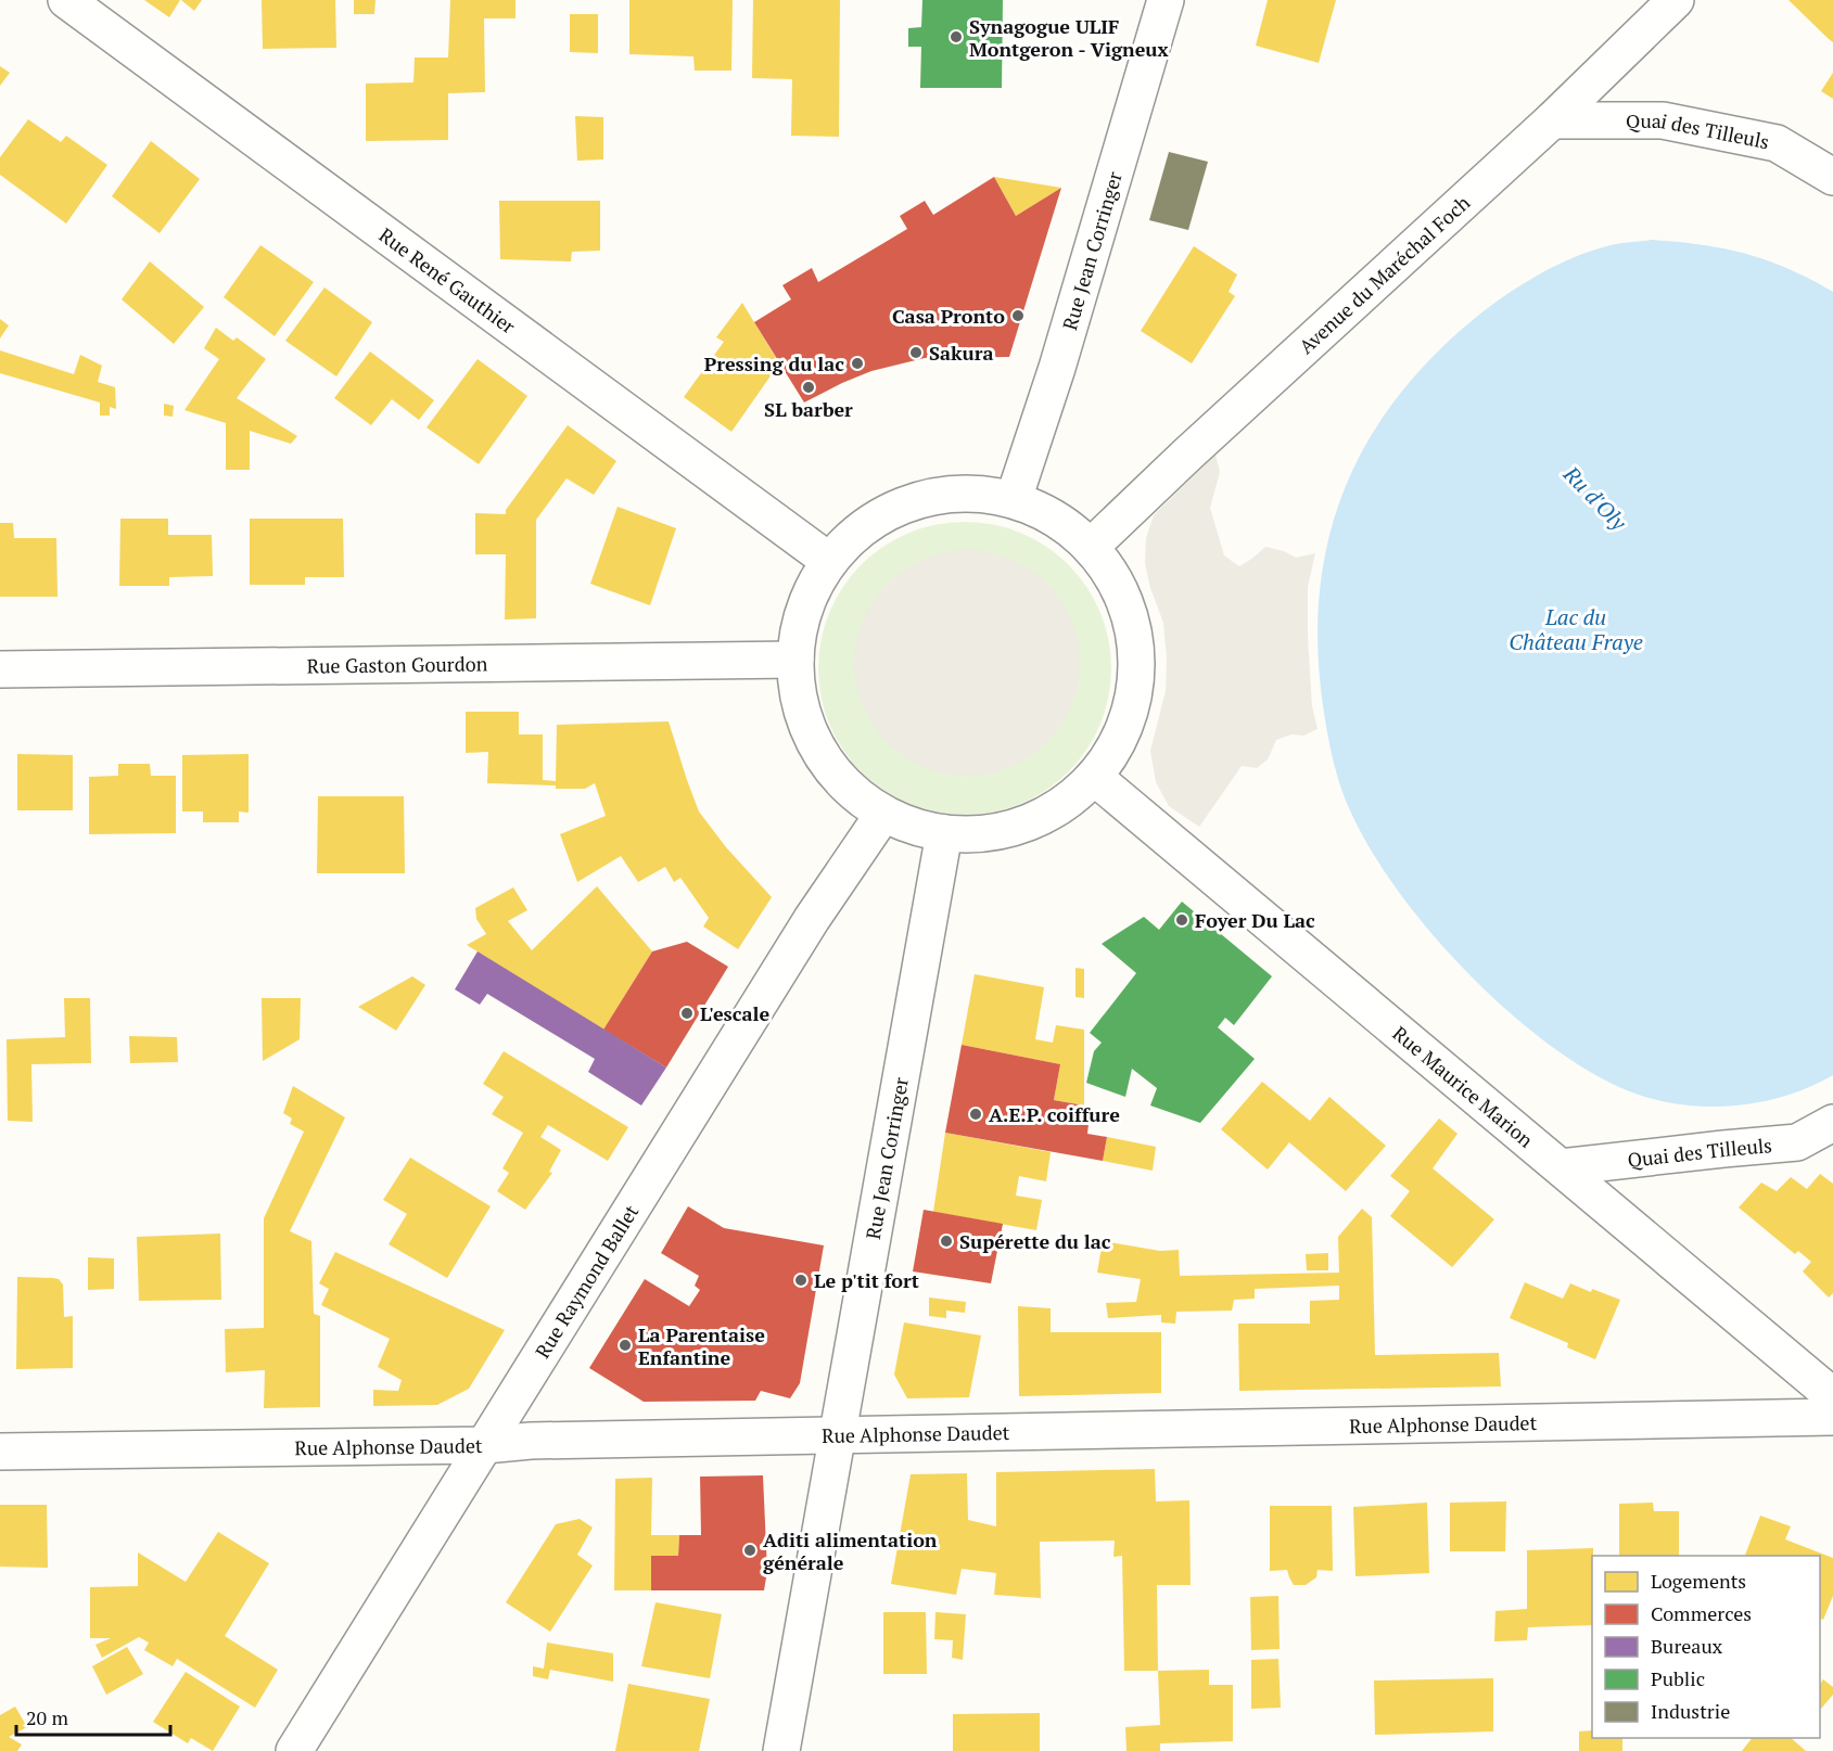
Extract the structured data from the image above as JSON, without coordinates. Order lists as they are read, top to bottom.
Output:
{
  "streets": {
    "street": [
      "Quai des Tilleuls",
      "Rue Jean Corringer",
      "Avenue du Maréchal Foch",
      "Rue René Gauthier",
      "Rue Gaston Gourdon",
      "Rue Maurice Marion",
      "Rue Raymond Ballet",
      "Rue Alphonse Daudet"
    ]
  },
  "crossings": [
    ["Quai des Tilleuls", "Avenue du Maréchal Foch"],
    ["Quai des Tilleuls", "Rue Maurice Marion"],
    ["Rue Jean Corringer", "Rue Alphonse Daudet"],
    ["Rue Raymond Ballet", "Rue Alphonse Daudet"]
  ],
  "water": ["Ru d'Oly", "Lac du Château Fraye"],
  "places": [
    "Synagogue ULIF Montgeron - Vigneux",
    "Casa Pronto",
    "Sakura",
    "Pressing du lac",
    "SL barber",
    "Foyer Du Lac",
    "L'escale",
    "A.E.P. coiffure",
    "Supérette du lac",
    "Le p'tit fort",
    "La Parentaise Enfantine",
    "Aditi alimentation générale"
  ],
  "legend": [
    "Logements",
    "Commerces",
    "Bureaux",
    "Public",
    "Industrie"
  ],
  "scale_bar": "20 m"
}
